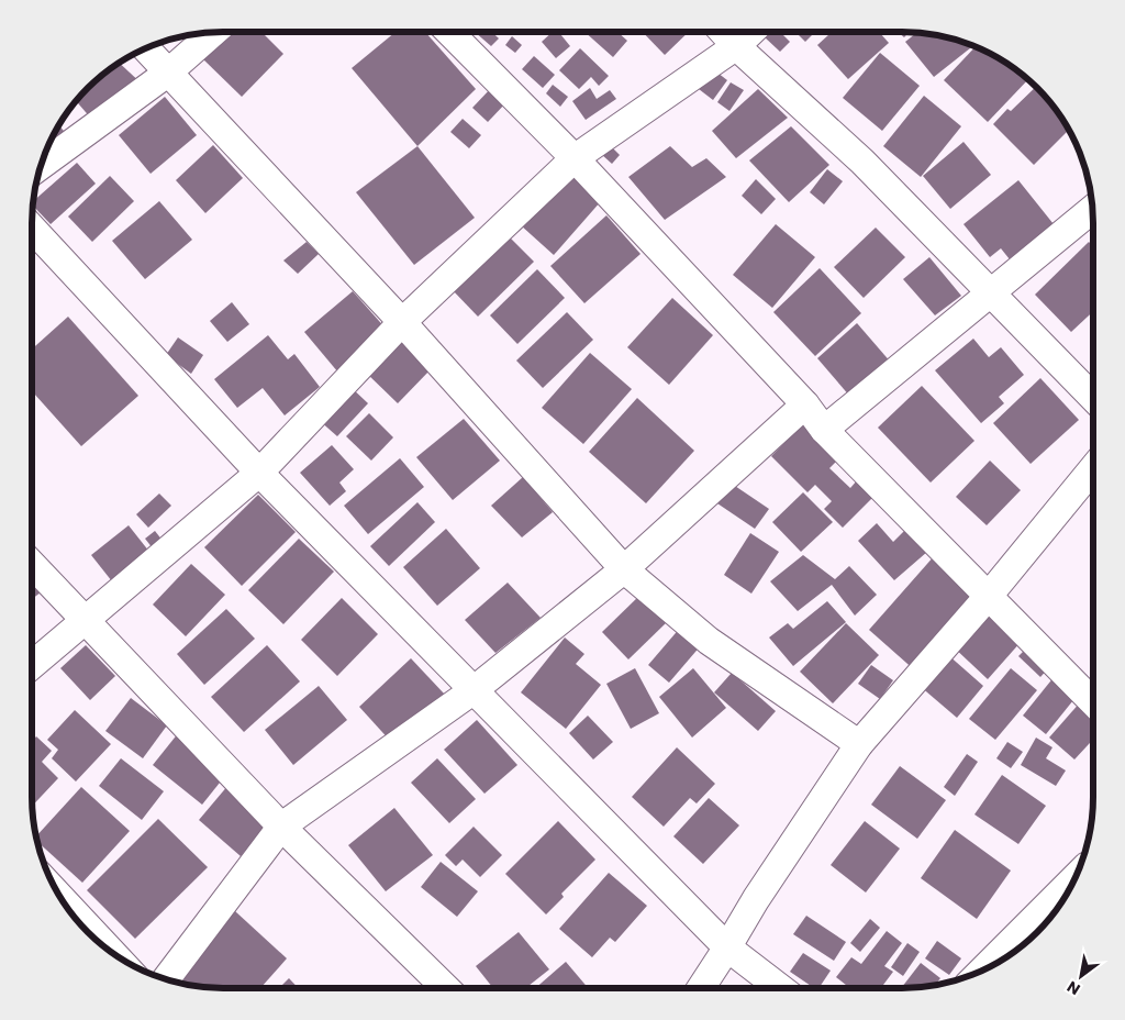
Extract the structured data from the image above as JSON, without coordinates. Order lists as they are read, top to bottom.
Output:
{
  "north": "bottom left"
}
